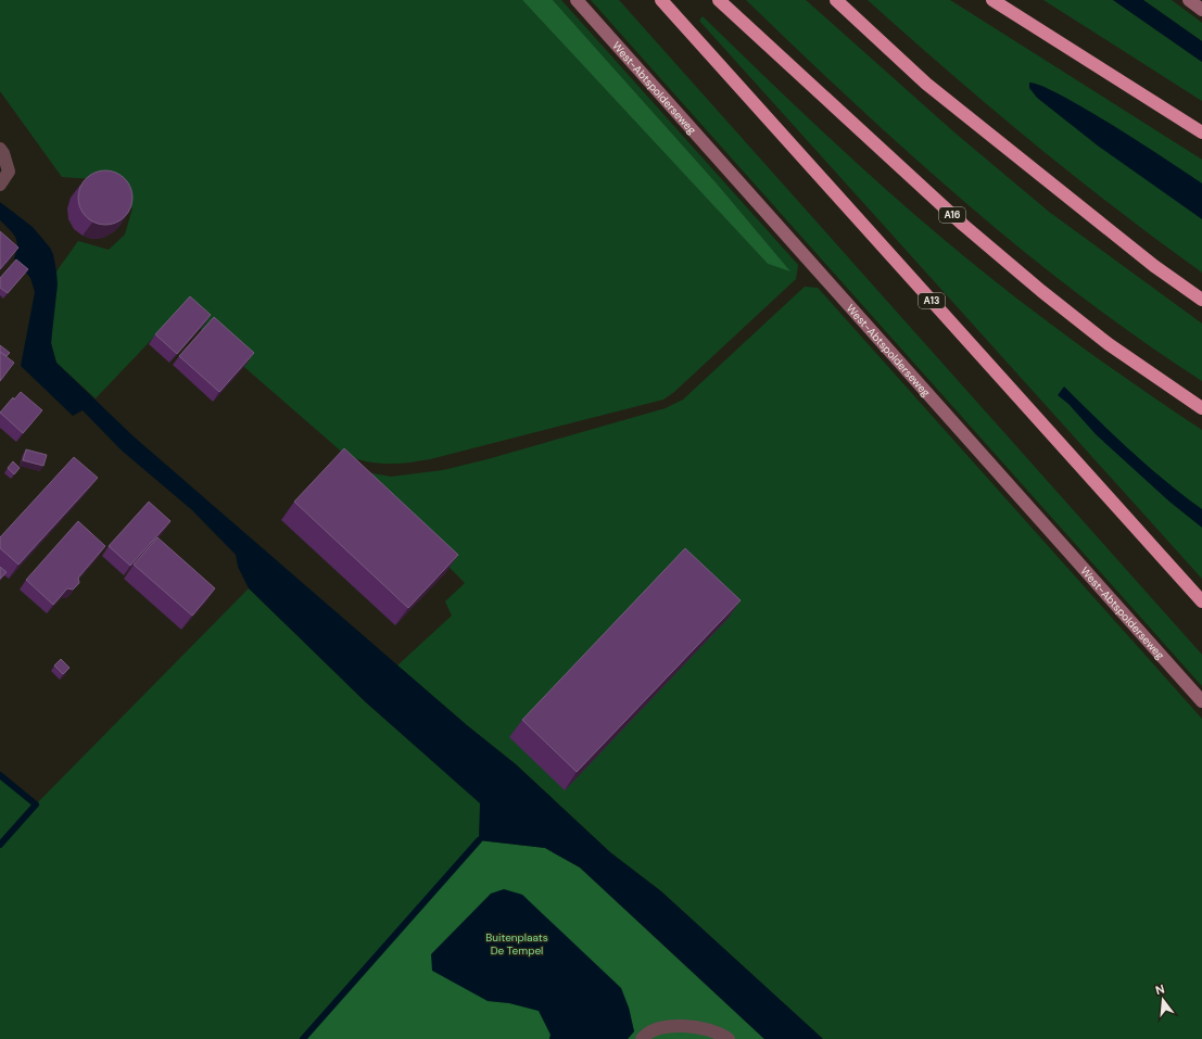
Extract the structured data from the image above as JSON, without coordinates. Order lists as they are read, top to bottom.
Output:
{
  "streets": {
    "highway": ["A16", "A13"],
    "street": ["West-Abtspolderseweg"]
  },
  "parks": ["Buitenplaats De Tempel"],
  "north": "top"
}
